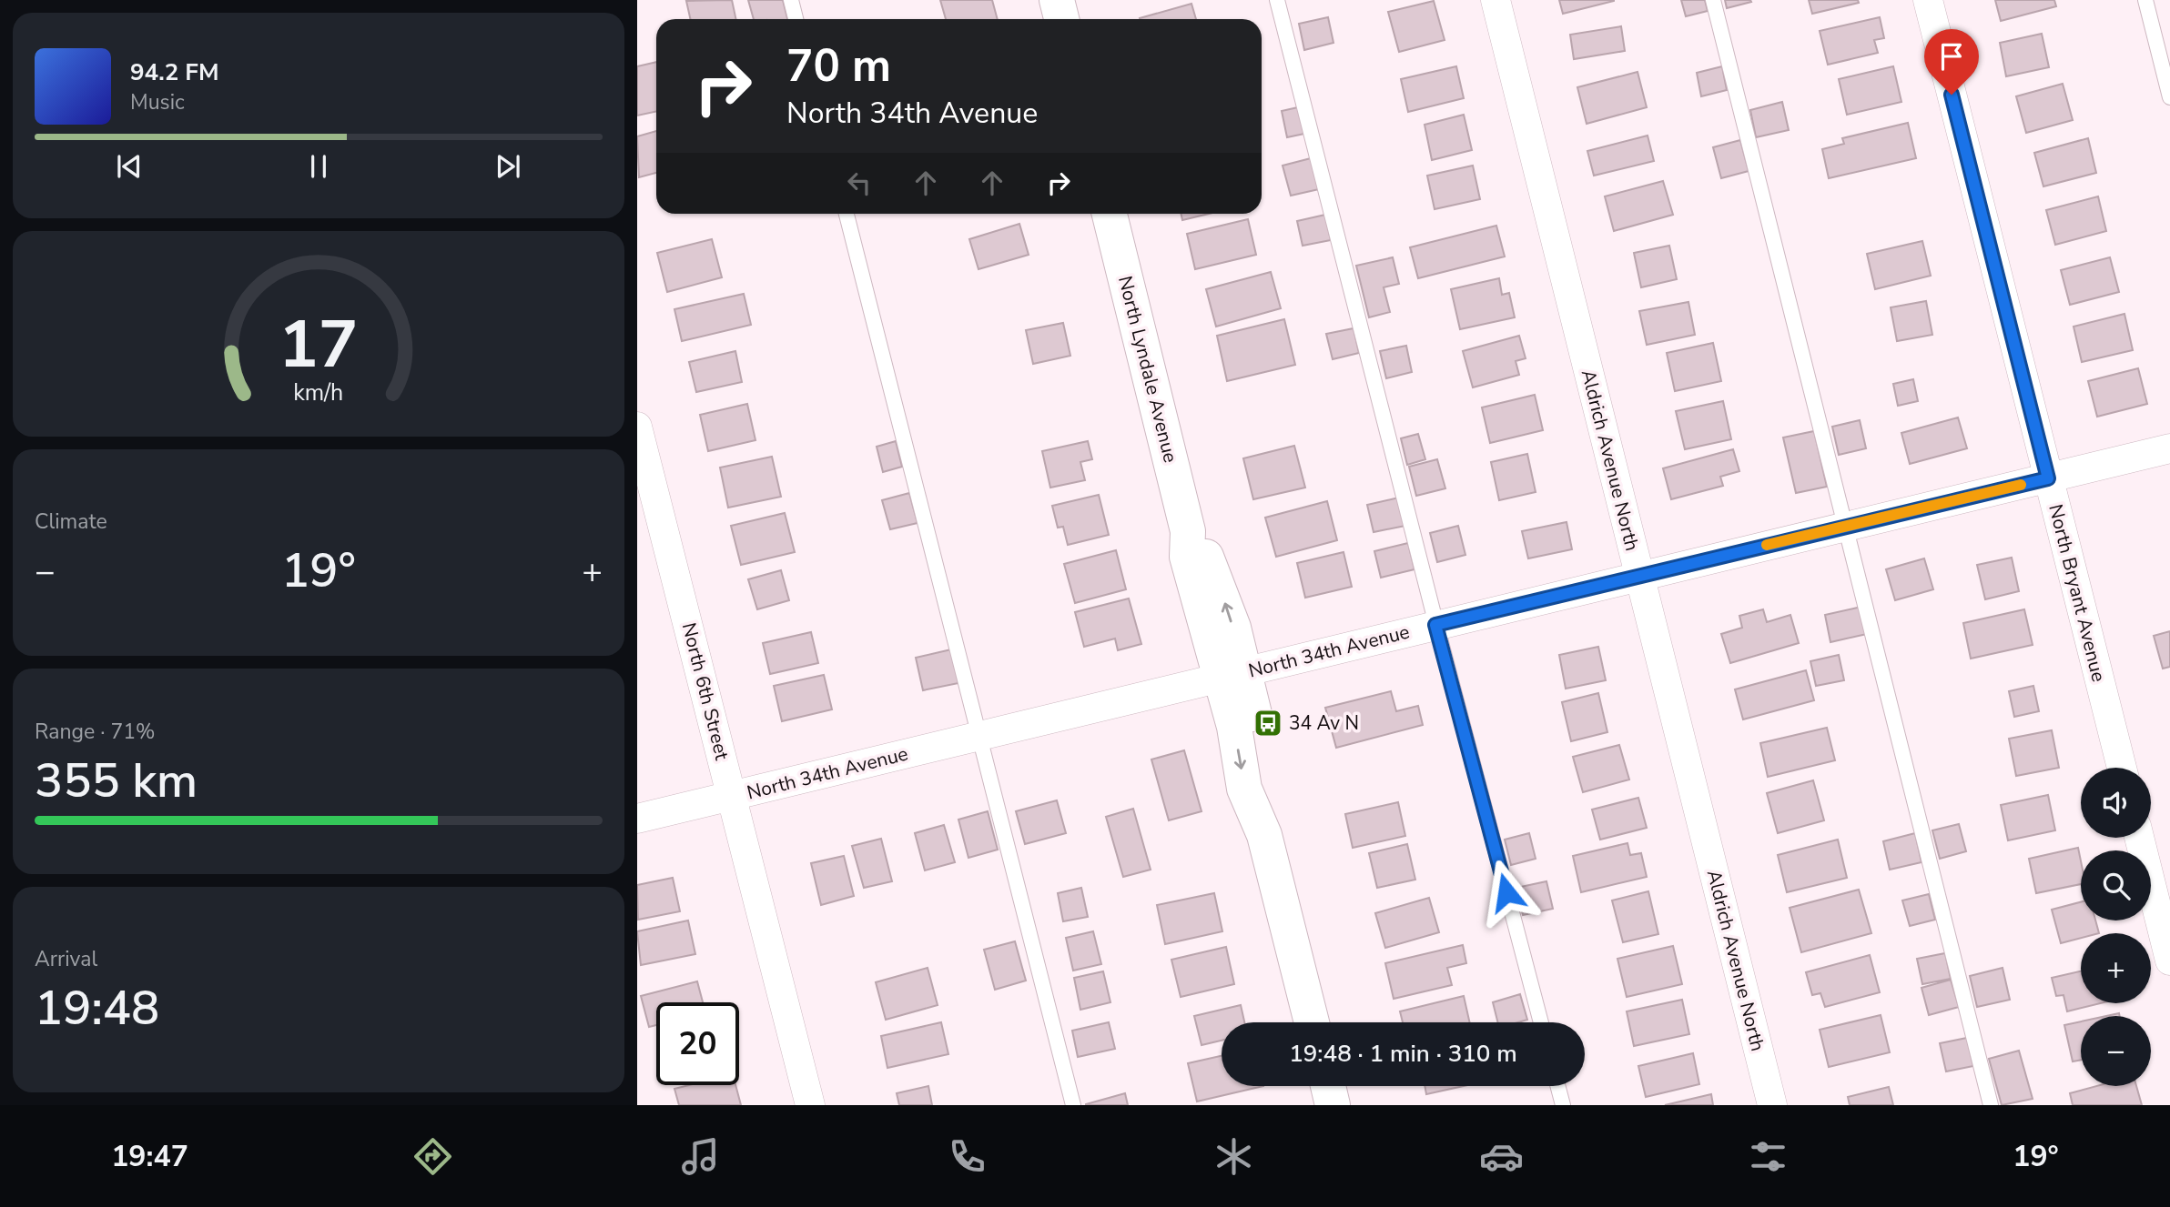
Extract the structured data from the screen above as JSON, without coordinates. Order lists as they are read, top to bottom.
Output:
{
  "streets": {
    "street": [
      "North Lyndale Avenue",
      "Aldrich Avenue North",
      "North Bryant Avenue",
      "North 34th Avenue",
      "North 6th Street"
    ]
  },
  "crossings": [
    ["North Lyndale Avenue", "North 34th Avenue"],
    ["Aldrich Avenue North", "North 34th Avenue"],
    ["North Bryant Avenue", "North 34th Avenue"],
    ["North 34th Avenue", "North 6th Street"]
  ],
  "places": {
    "bus stop": ["34 Av N"]
  },
  "page": {
    "turn": ["70 m", "North 34th Avenue"],
    "song": ["94.2 FM", "Music"],
    "tile": [
      "Climate",
      ["Range · 71%", "355 km"],
      ["Arrival", "19:48"]
    ],
    "heat": ["−", "19°", "+"],
    "map_buttons": ["+", "−"],
    "limit": "20",
    "trip": "19:48 · 1 min · 310 m",
    "tabs": ["19:47", "19°"],
    "gauge": ["17", "km/h"]
  }
}
